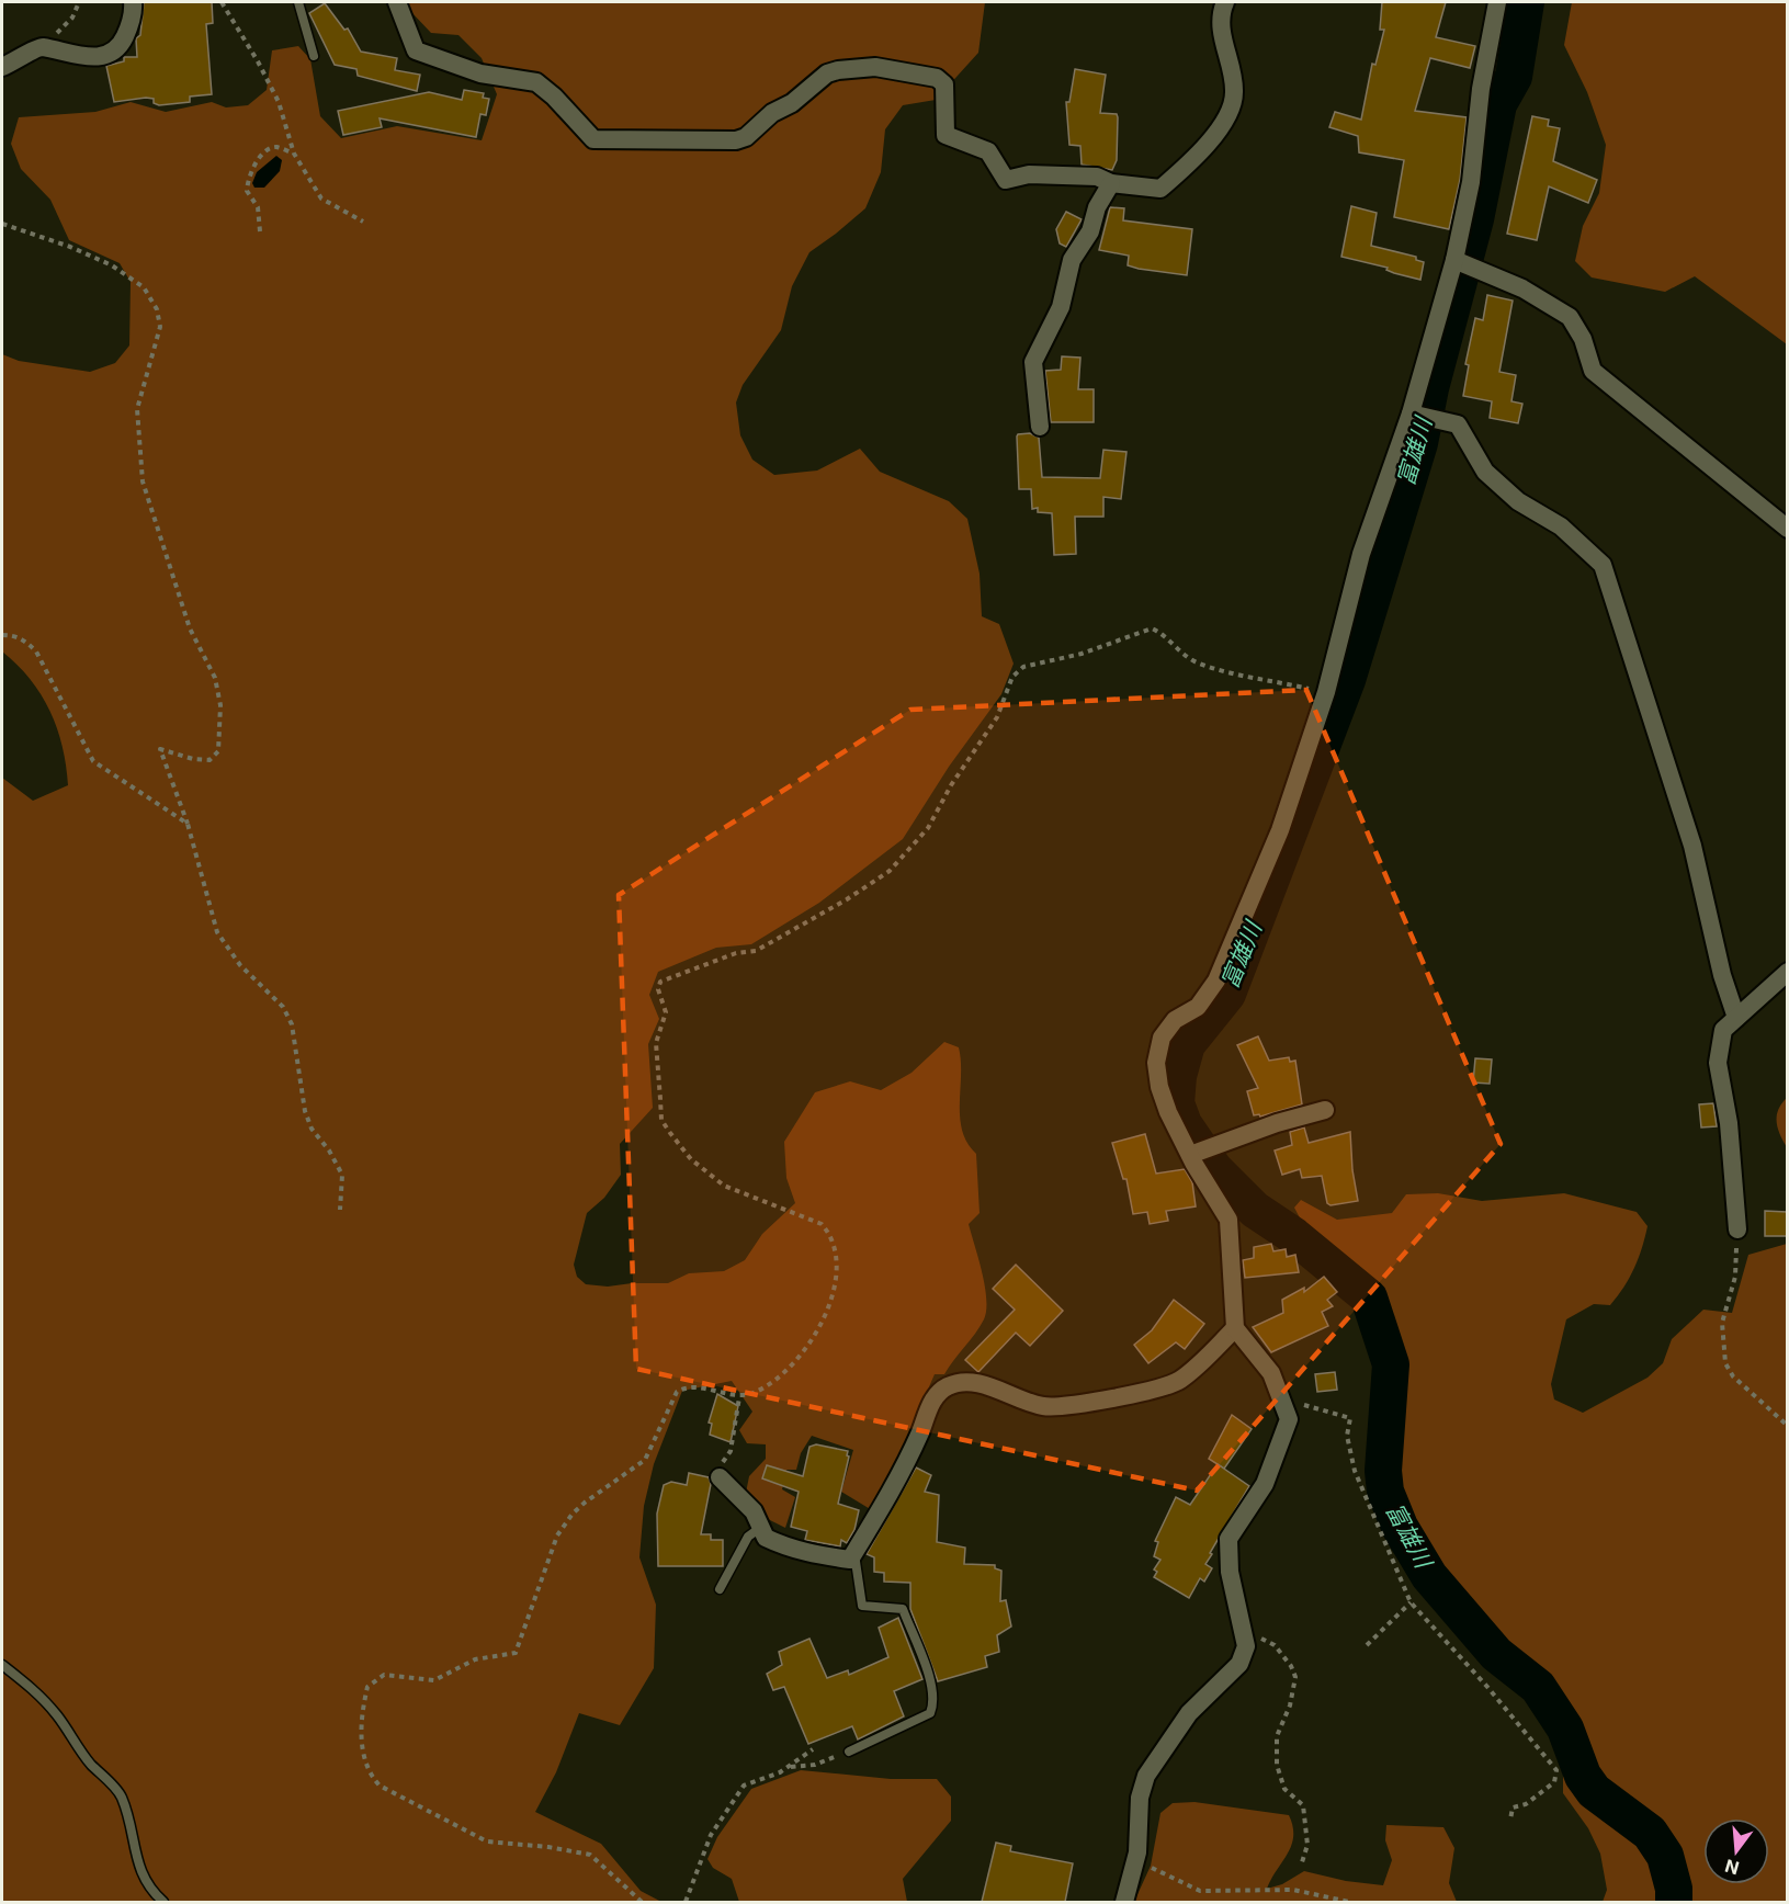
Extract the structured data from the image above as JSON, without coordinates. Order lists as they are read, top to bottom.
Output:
{
  "water": ["富雄川"],
  "north": "bottom"
}
